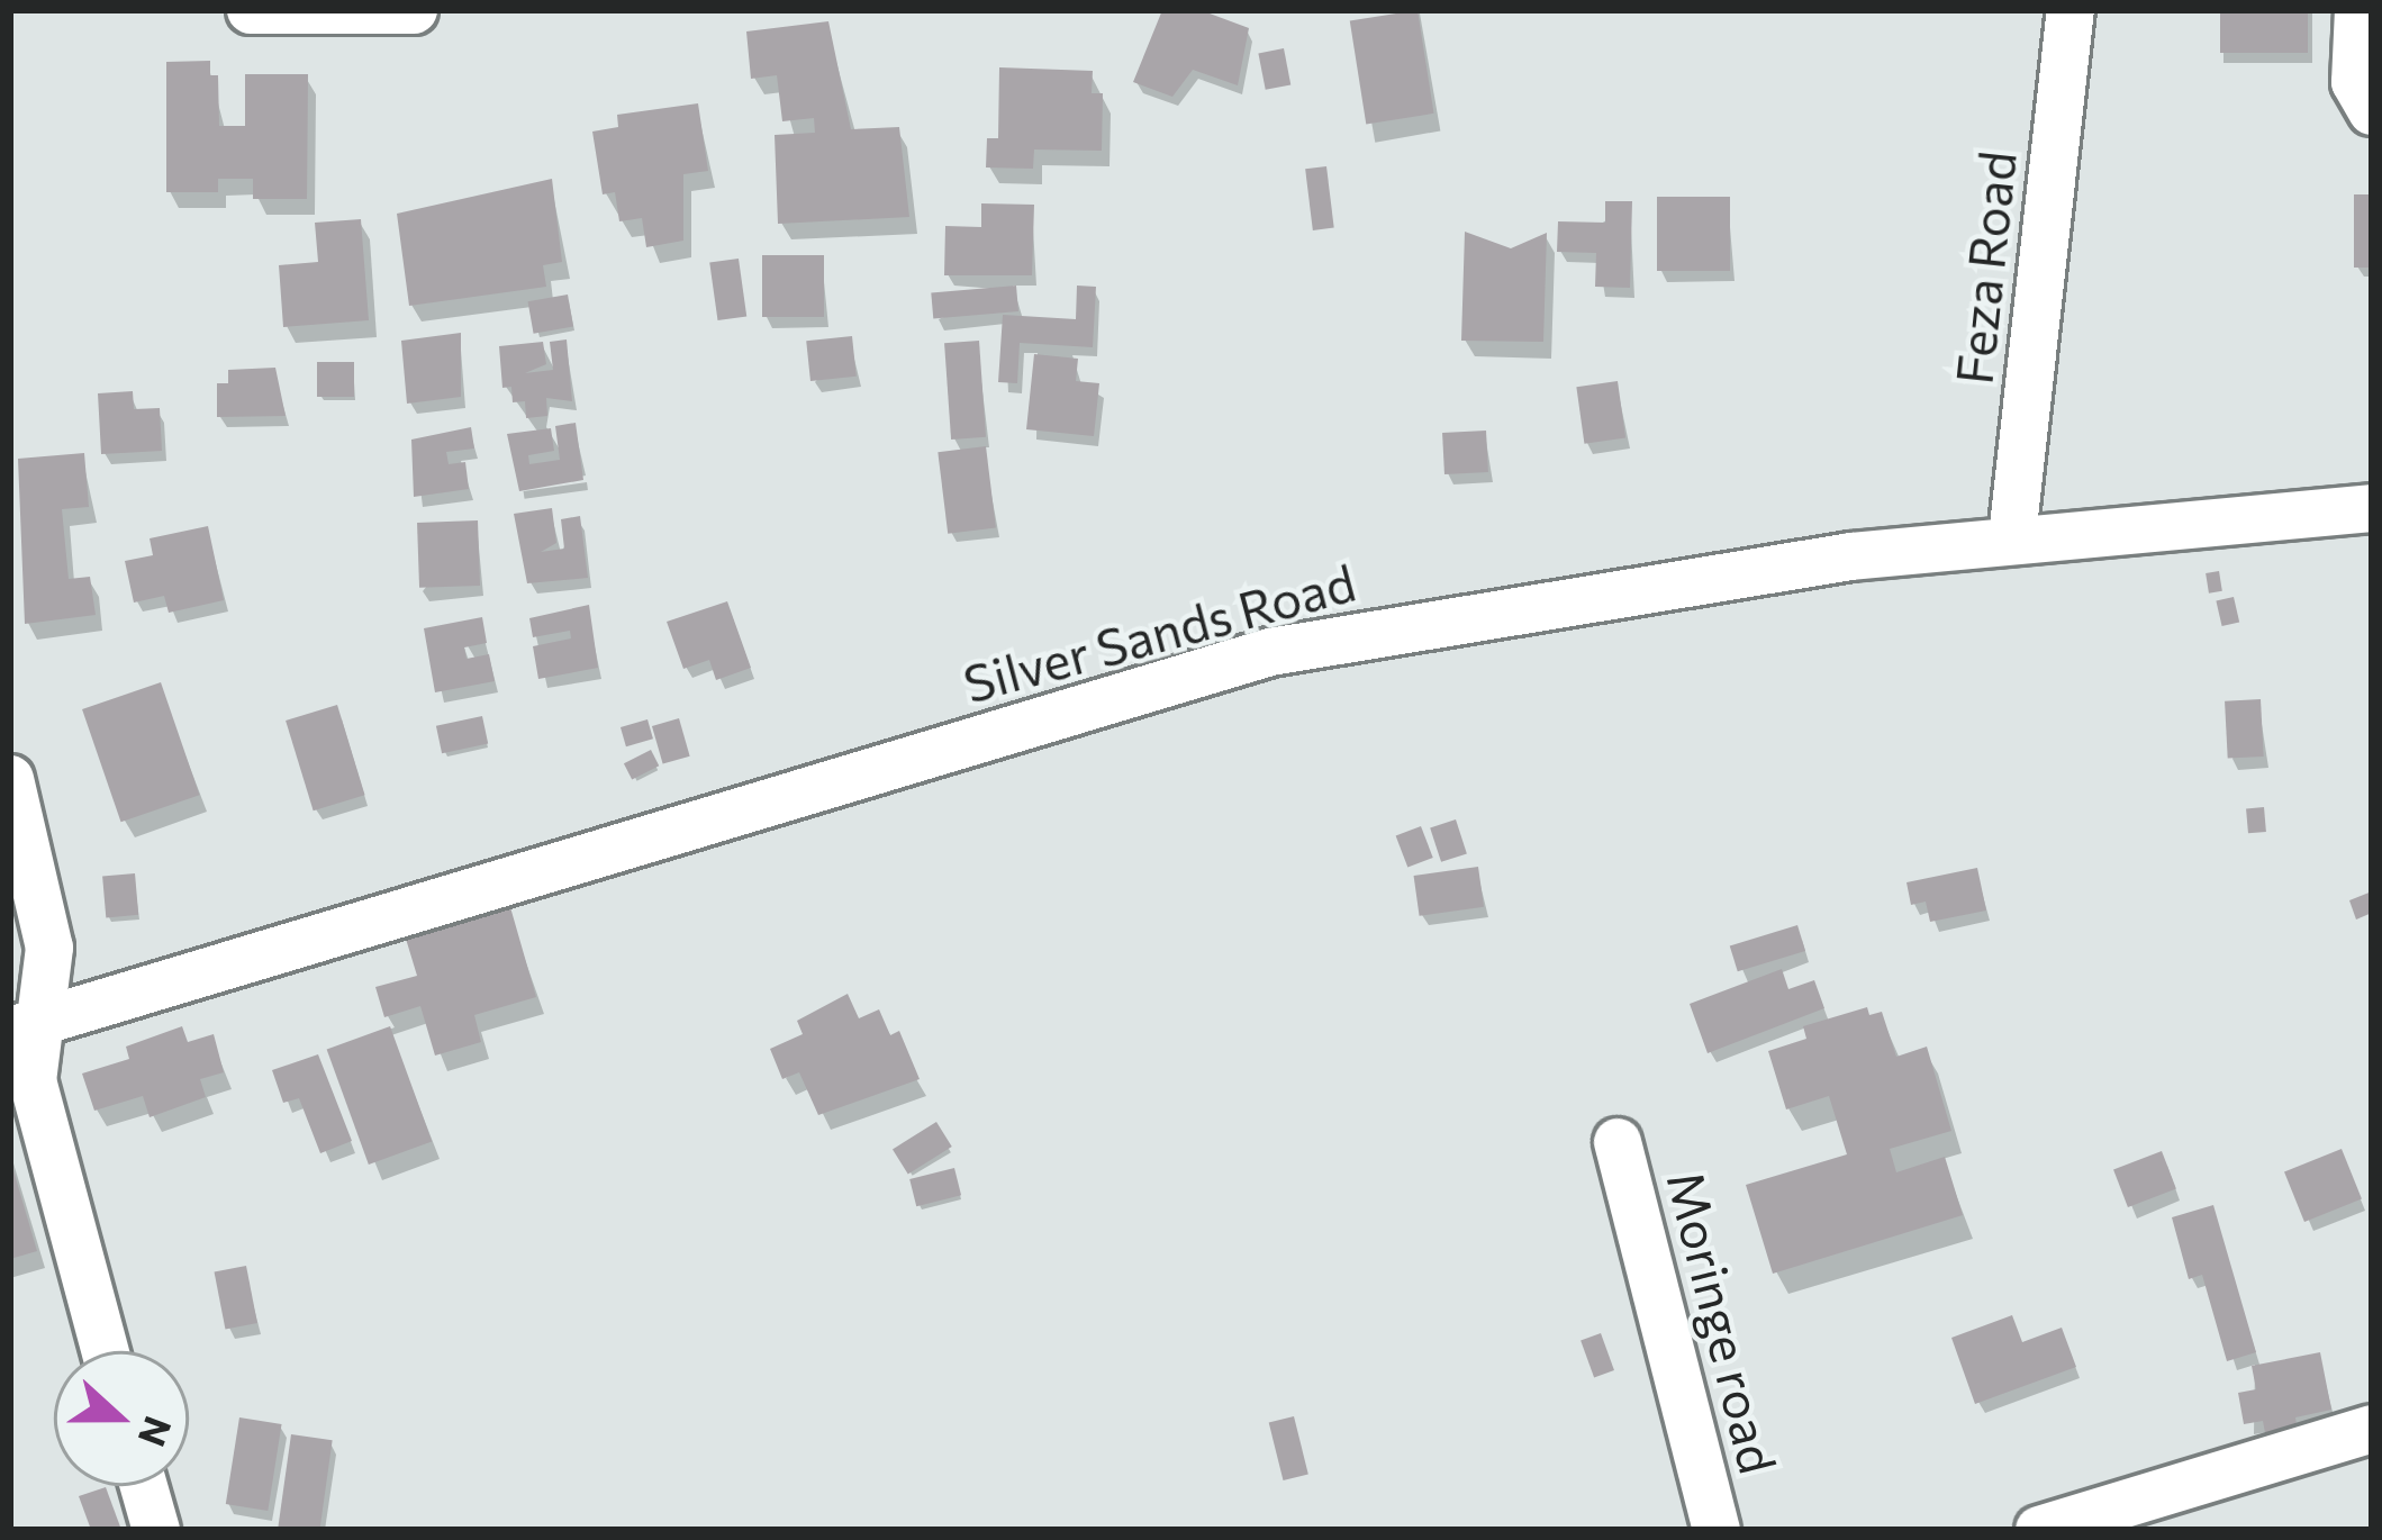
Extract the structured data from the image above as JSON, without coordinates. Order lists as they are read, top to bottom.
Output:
{
  "streets": {
    "street": ["Feza Road", "Silver Sands Road", "Moringe road"]
  },
  "crossings": [
    ["Feza Road", "Silver Sands Road"]
  ],
  "north": "right"
}
